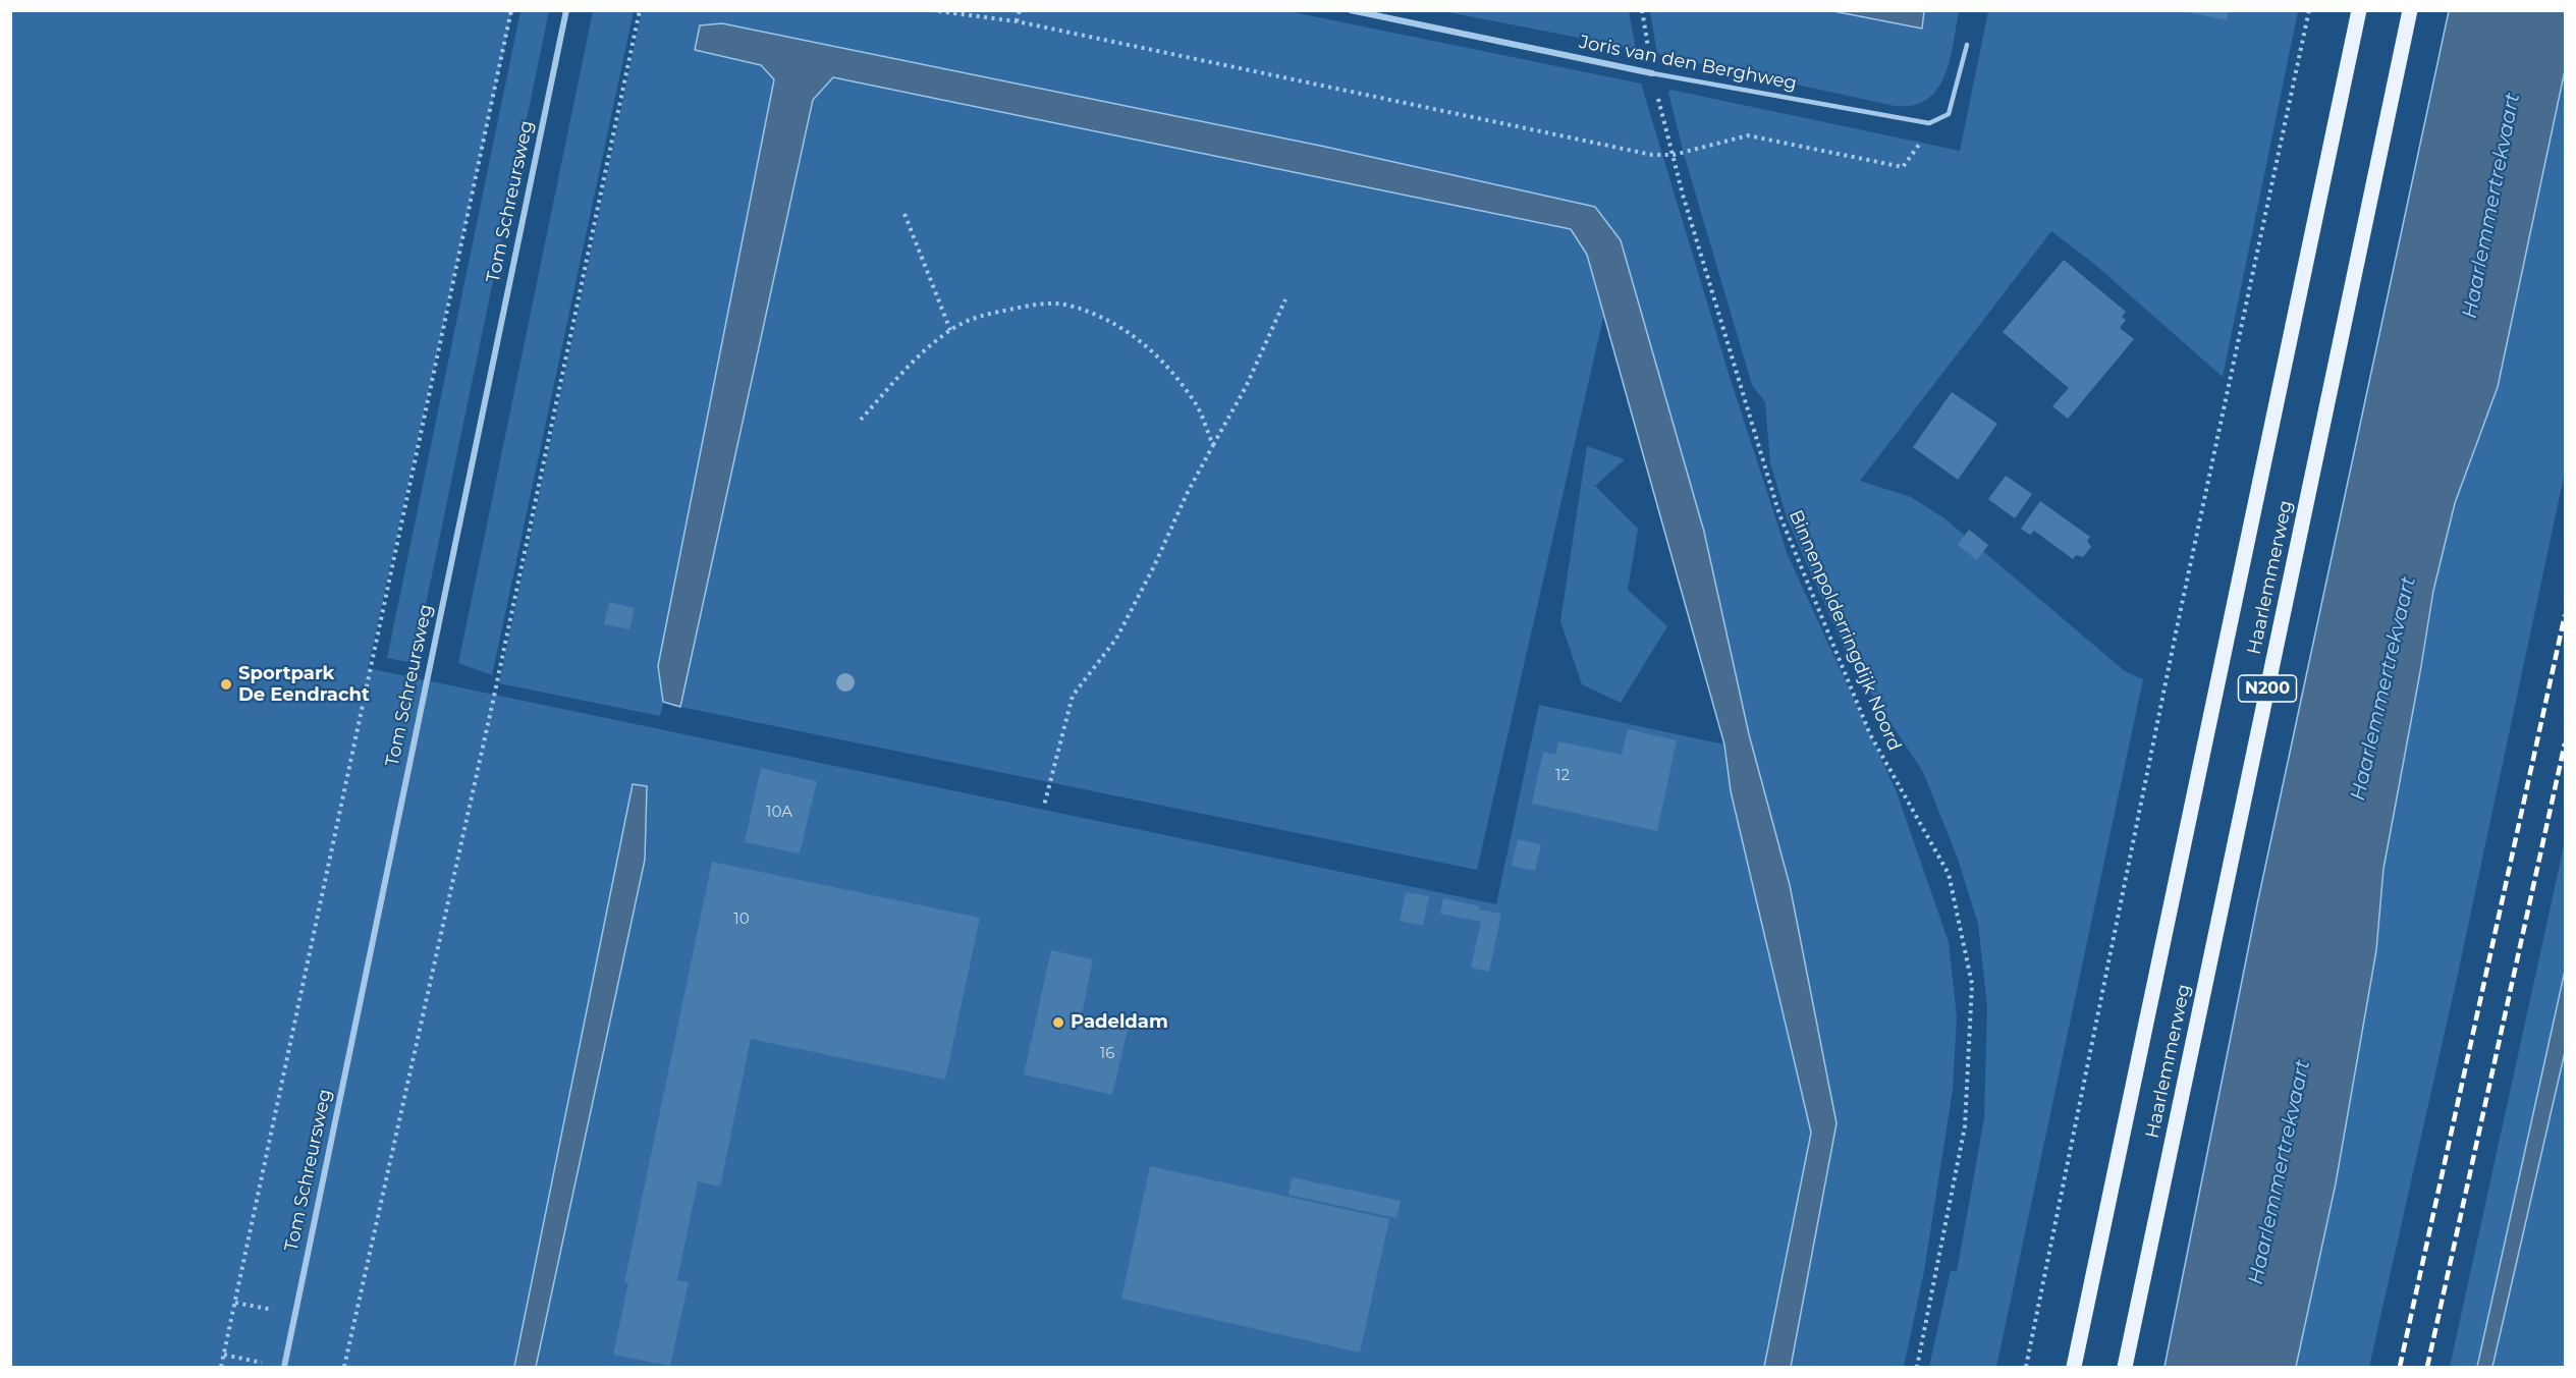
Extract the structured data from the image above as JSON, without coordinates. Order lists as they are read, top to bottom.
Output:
{
  "streets": {
    "main road": ["Haarlemmerweg", "N200"],
    "street": ["Joris van den Berghweg", "Tom Schreursweg"],
    "path": ["Binnenpolderringdijk Noord"]
  },
  "crossings": [
    ["Joris van den Berghweg", "Binnenpolderringdijk Noord"]
  ],
  "water": ["Haarlemmertrekvaart"],
  "places": ["Sportpark De Eendracht", "Padeldam"],
  "house_numbers": [
    "12",
    "10A",
    "10",
    "16"
  ]
}
